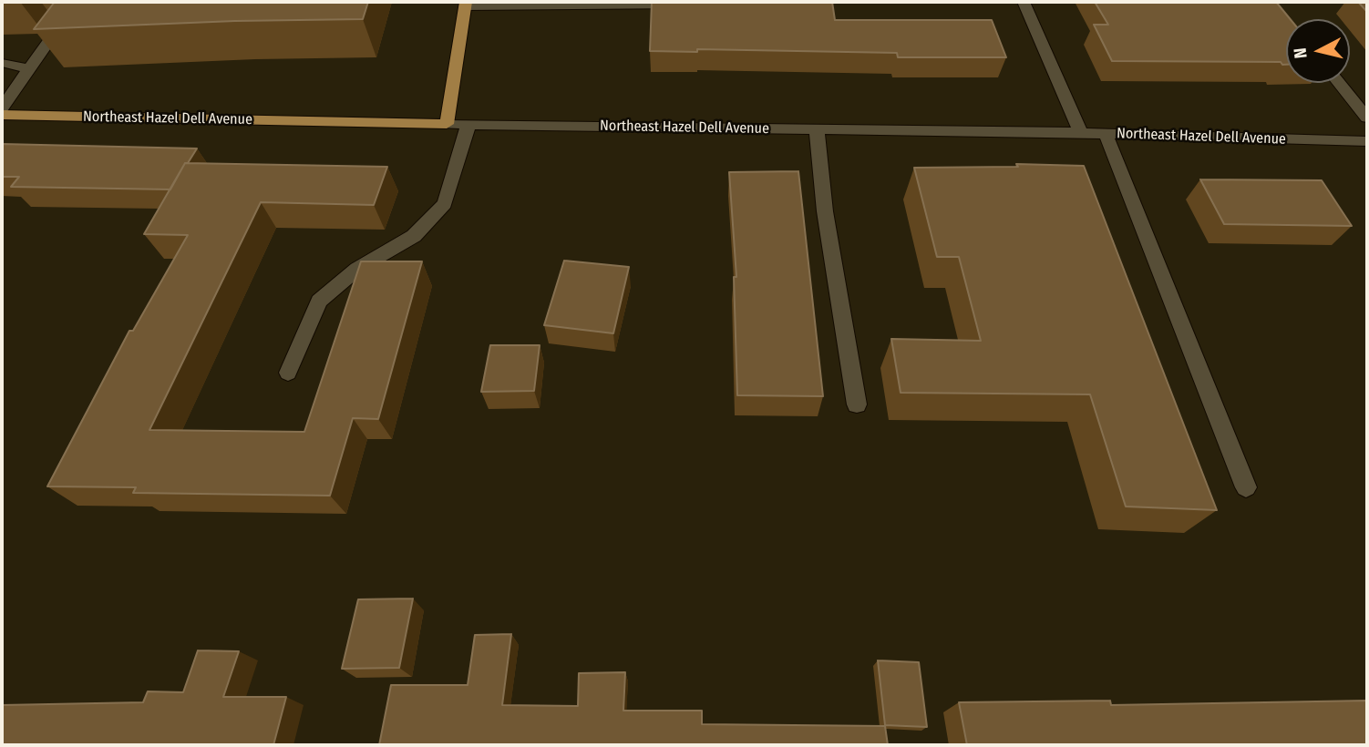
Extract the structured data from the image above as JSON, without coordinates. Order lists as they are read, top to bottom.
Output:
{
  "streets": {
    "main road": ["Northeast Hazel Dell Avenue"]
  },
  "north": "left"
}
